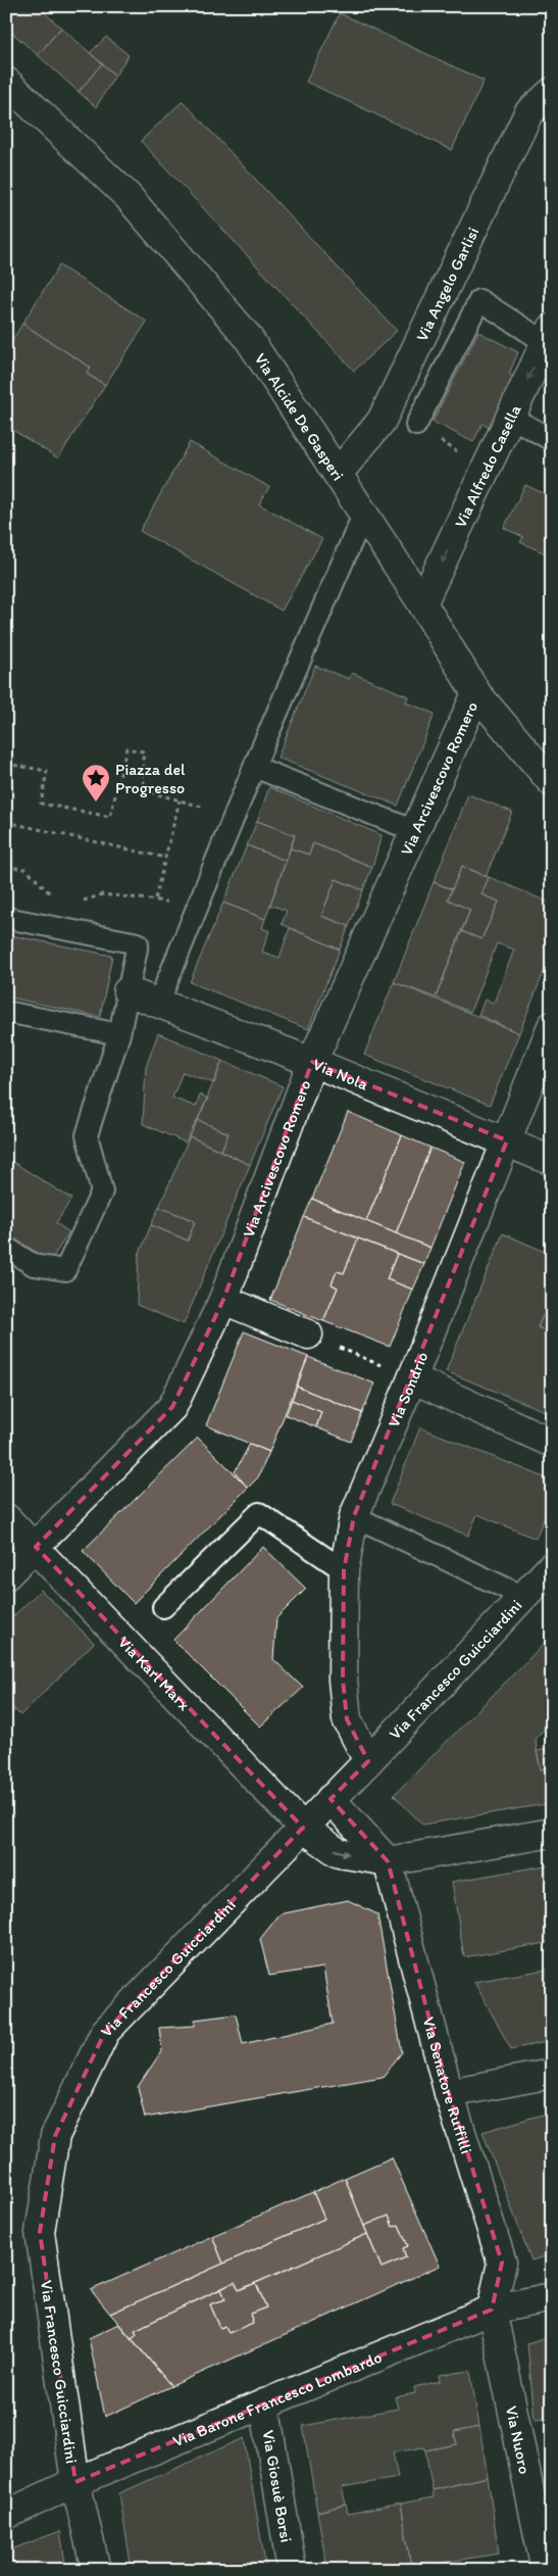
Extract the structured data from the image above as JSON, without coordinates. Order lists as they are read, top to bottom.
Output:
{
  "streets": {
    "street": [
      "Via Angelo Garlisi",
      "Via Alcide De Gasperi",
      "Via Alfredo Casella",
      "Via Arcivescovo Romero",
      "Via Nola",
      "Via Sondrio",
      "Via Francesco Guicciardini",
      "Via Karl Marx",
      "Via Senatore Ruffilli",
      "Via Barone Francesco Lombardo",
      "Via Nuoro",
      "Via Giosuè Borsi"
    ]
  },
  "crossings": [
    ["Via Angelo Garlisi", "Via Alcide De Gasperi"],
    ["Via Alcide De Gasperi", "Via Alfredo Casella"],
    ["Via Alcide De Gasperi", "Via Arcivescovo Romero"],
    ["Via Arcivescovo Romero", "Via Nola"],
    ["Via Arcivescovo Romero", "Via Karl Marx"],
    ["Via Nola", "Via Sondrio"],
    ["Via Sondrio", "Via Francesco Guicciardini"],
    ["Via Francesco Guicciardini", "Via Karl Marx"],
    ["Via Francesco Guicciardini", "Via Barone Francesco Lombardo"],
    ["Via Karl Marx", "Via Senatore Ruffilli"],
    ["Via Senatore Ruffilli", "Via Barone Francesco Lombardo"],
    ["Via Senatore Ruffilli", "Via Nuoro"],
    ["Via Barone Francesco Lombardo", "Via Nuoro"],
    ["Via Barone Francesco Lombardo", "Via Giosuè Borsi"]
  ],
  "one_way": ["Via Alfredo Casella"],
  "places": {
    "place": ["Piazza del Progresso"]
  }
}
